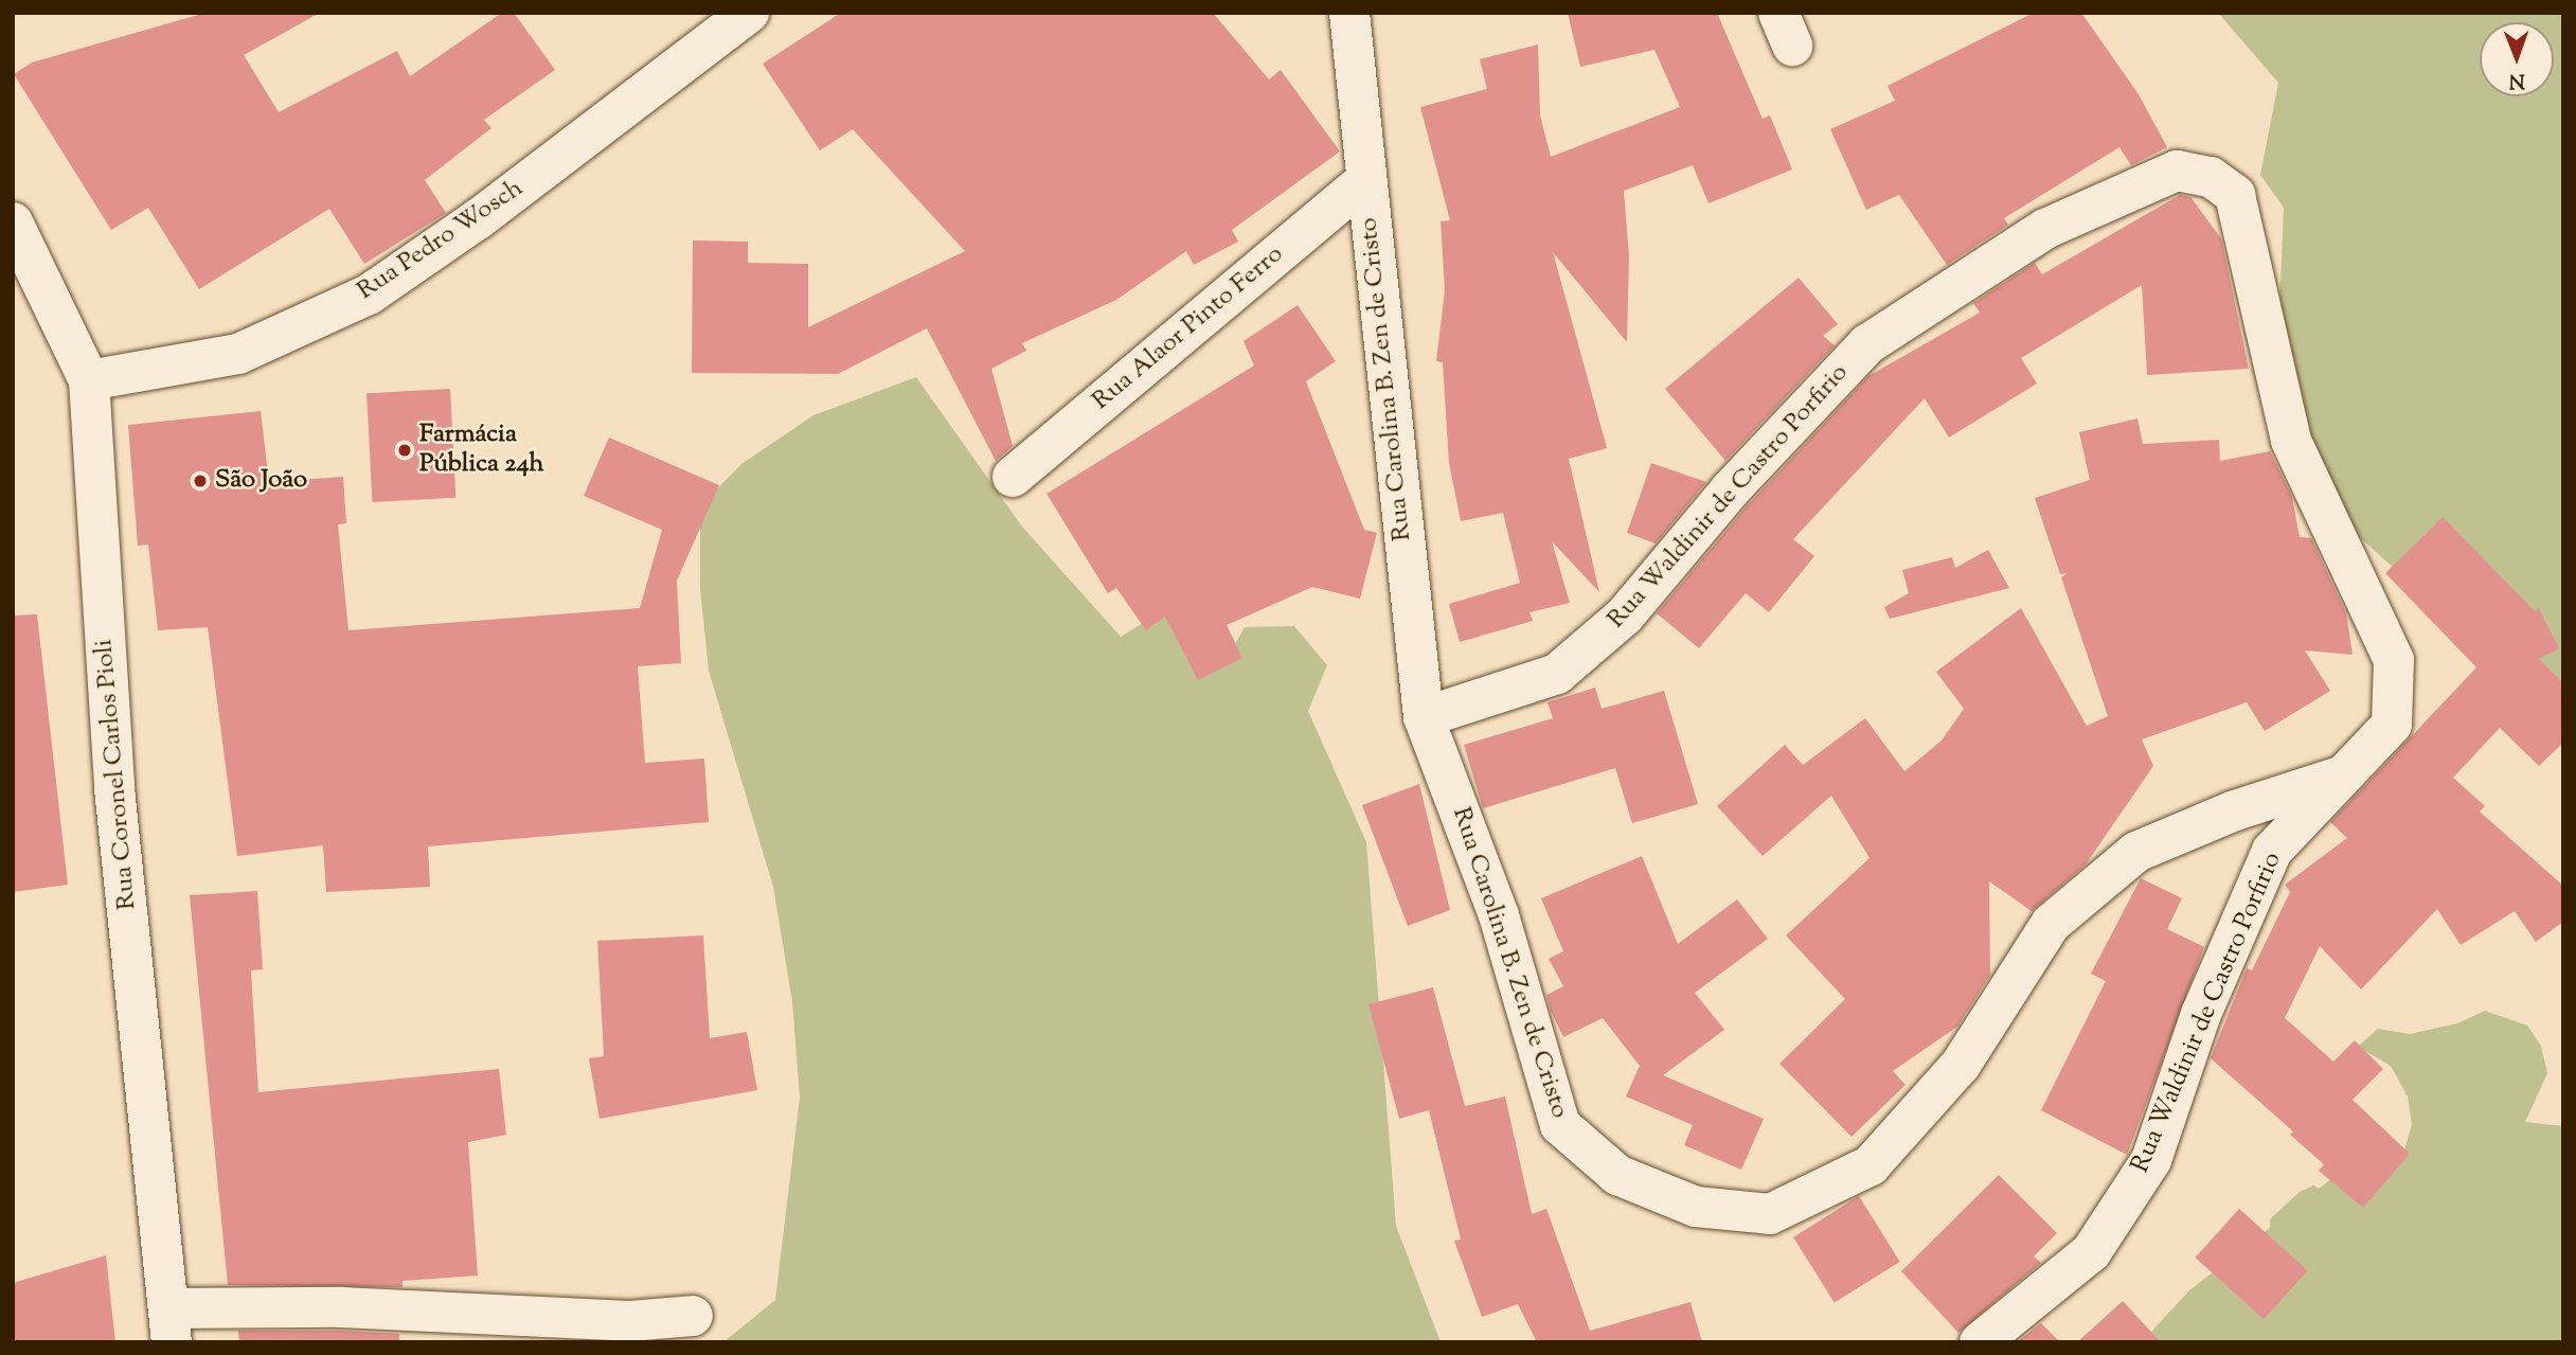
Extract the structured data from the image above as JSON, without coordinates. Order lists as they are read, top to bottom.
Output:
{
  "streets": {
    "street": [
      "Rua Pedro Wosch",
      "Rua Alaor Pinto Ferro",
      "Rua Carolina B. Zen de Cristo",
      "Rua Waldinir de Castro Porfirio",
      "Rua Coronel Carlos Pioli"
    ]
  },
  "crossings": [
    ["Rua Pedro Wosch", "Rua Coronel Carlos Pioli"],
    ["Rua Alaor Pinto Ferro", "Rua Carolina B. Zen de Cristo"],
    ["Rua Carolina B. Zen de Cristo", "Rua Waldinir de Castro Porfirio"]
  ],
  "places": ["Farmácia Pública 24h", "São João"],
  "north": "bottom"
}
